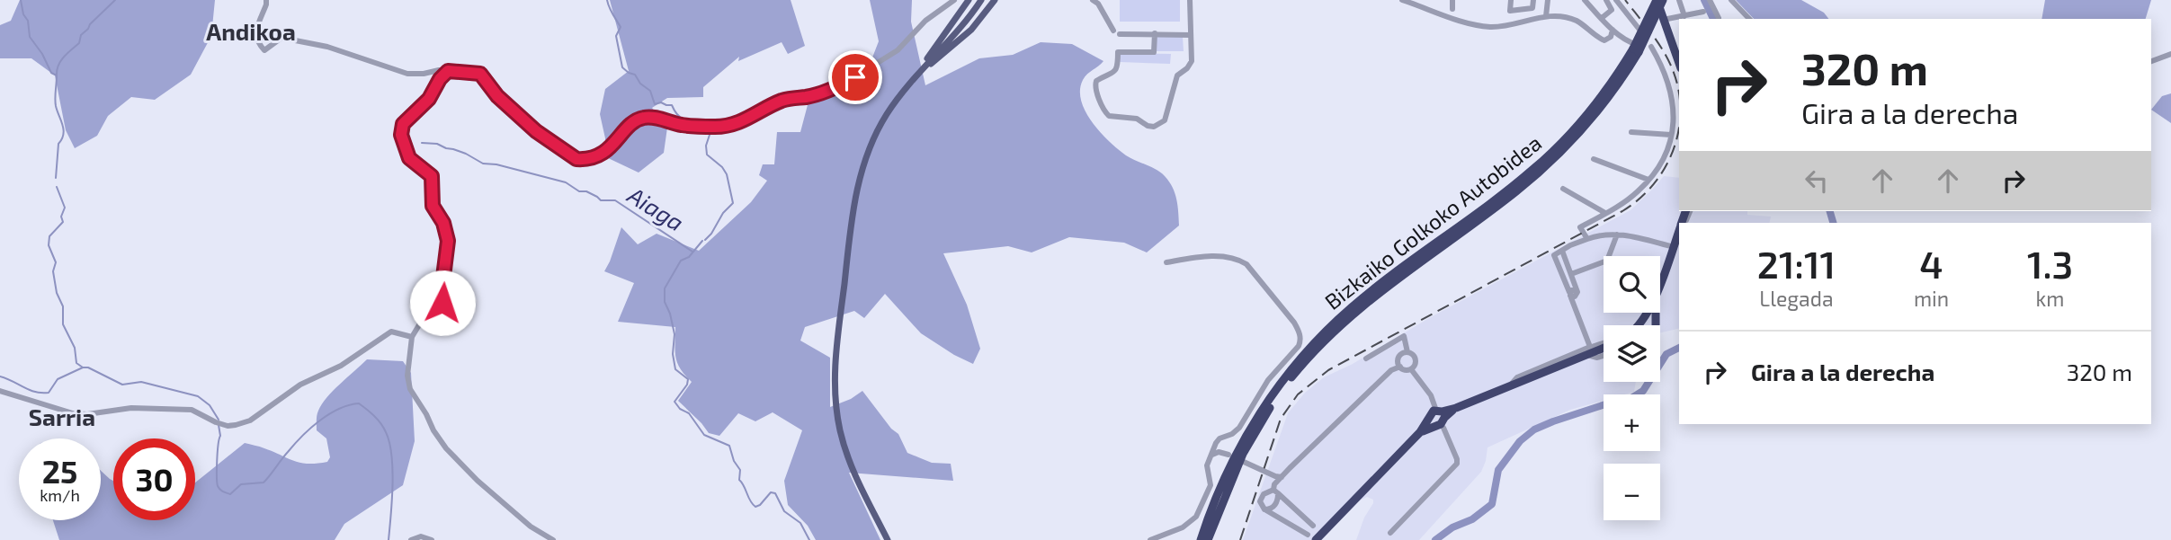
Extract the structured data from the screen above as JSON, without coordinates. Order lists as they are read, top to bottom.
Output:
{
  "streets": {
    "highway": ["Bizkaiko Golkoko Autobidea"]
  },
  "districts": ["Andikoa", "Sarria"],
  "water": ["Aiaga"],
  "page": {
    "turn": ["320 m", "Gira a la derecha"],
    "eta": [
      "21:11",
      "Llegada",
      "4",
      "min",
      "1.3",
      "km"
    ],
    "map_buttons": ["+", "−"],
    "list": [
      {
        "name": "Gira a la derecha",
        "value": "320 m"
      }
    ],
    "speed": "25 km/h",
    "limit": "30"
  }
}
